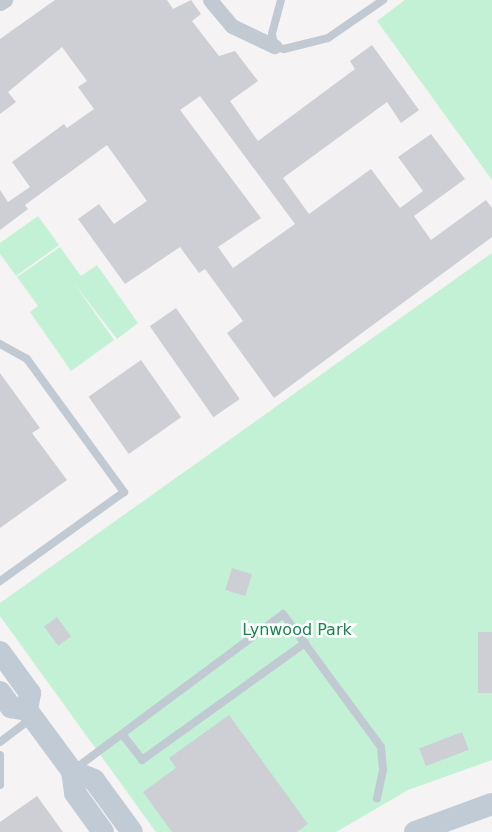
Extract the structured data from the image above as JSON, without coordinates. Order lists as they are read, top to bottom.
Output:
{
  "parks": ["Lynwood Park"]
}
